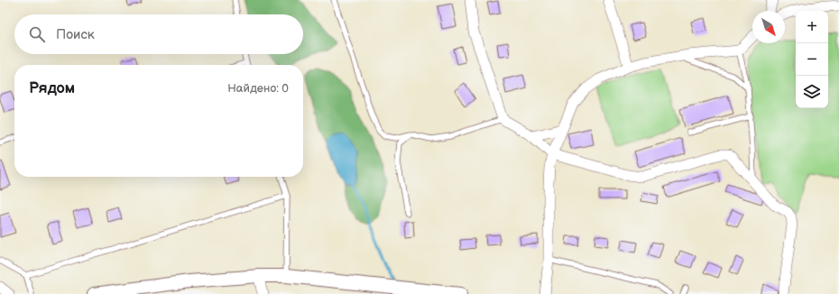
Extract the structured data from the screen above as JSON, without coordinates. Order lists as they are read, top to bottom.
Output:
{
  "north": "bottom right",
  "page": {
    "map_buttons": ["+", "−"],
    "search": "Поиск",
    "heading": ["Рядом", "Найдено: 0"]
  }
}
